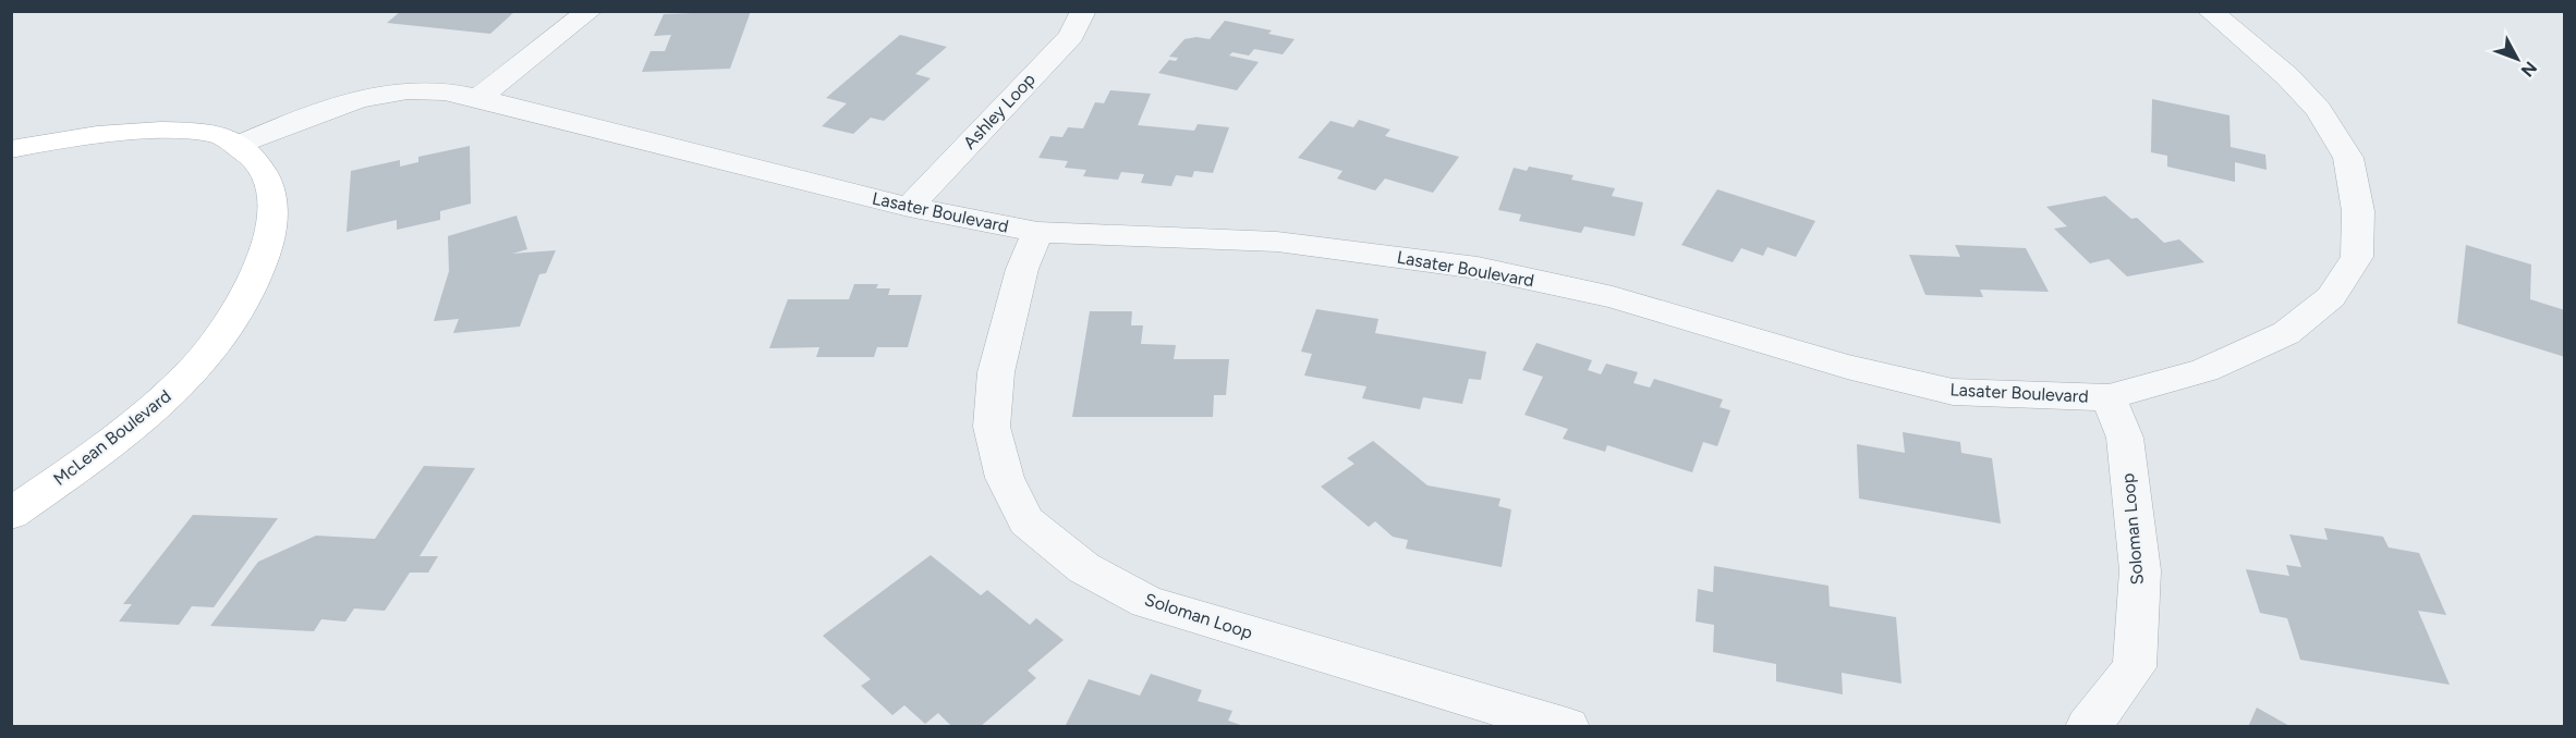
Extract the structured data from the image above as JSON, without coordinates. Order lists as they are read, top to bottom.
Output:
{
  "streets": {
    "street": [
      "Ashley Loop",
      "Lasater Boulevard",
      "McLean Boulevard",
      "Soloman Loop"
    ]
  },
  "crossings": [
    ["Ashley Loop", "Lasater Boulevard"],
    ["Lasater Boulevard", "McLean Boulevard"],
    ["Lasater Boulevard", "Soloman Loop"]
  ],
  "north": "bottom right"
}
